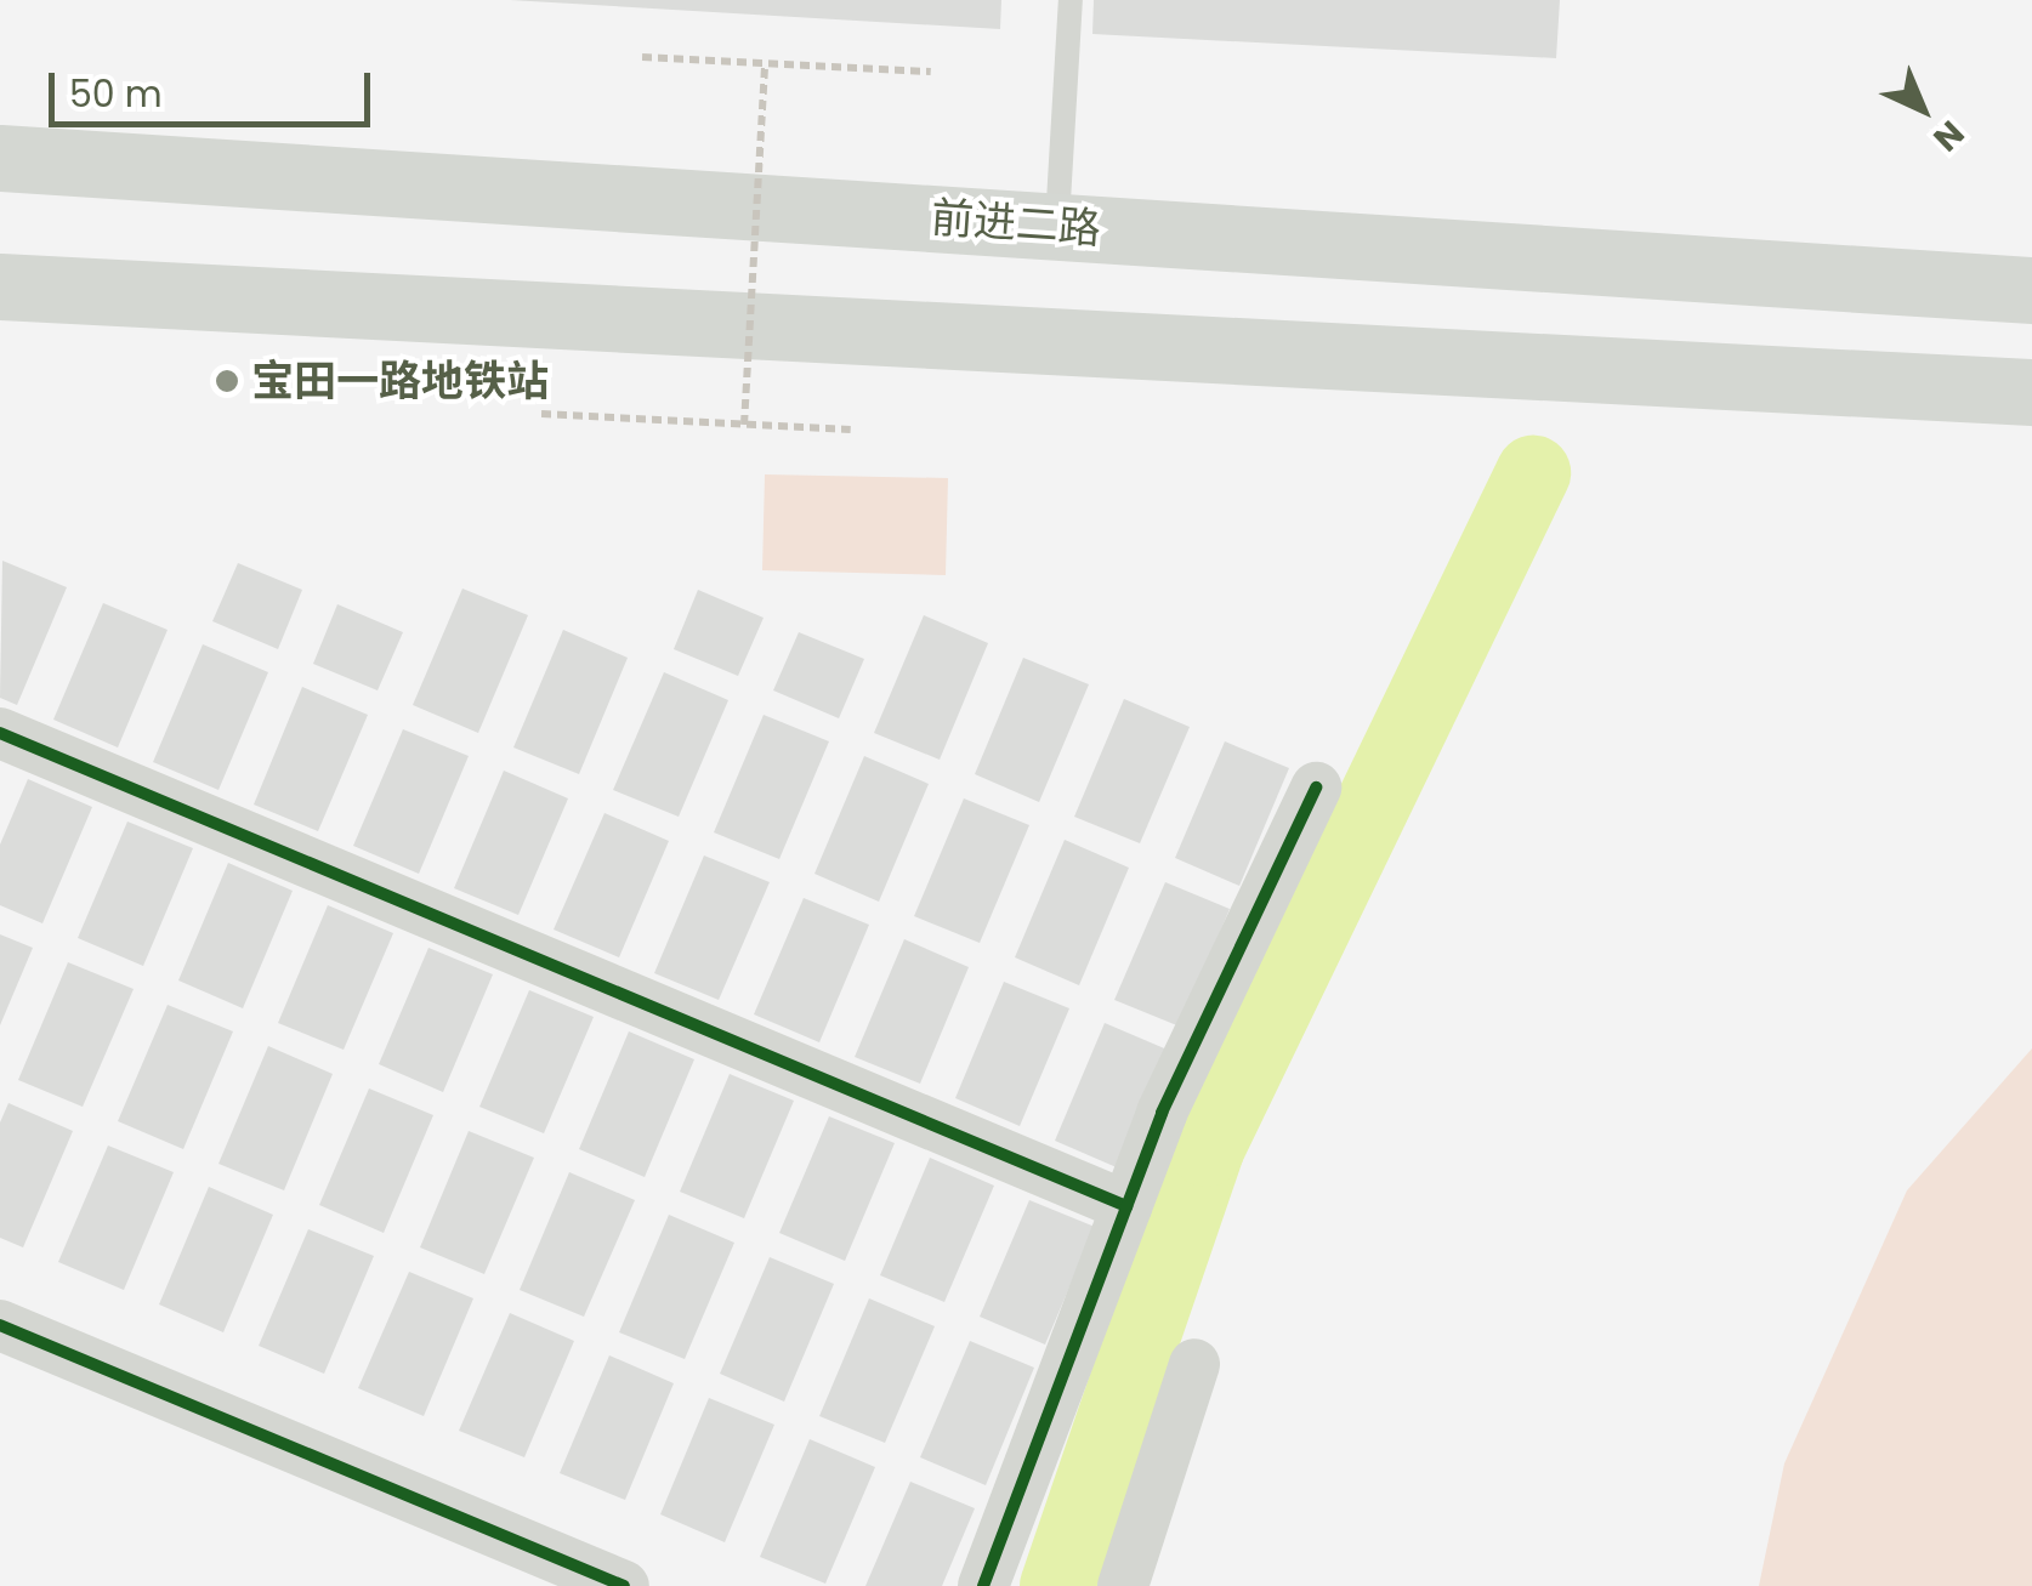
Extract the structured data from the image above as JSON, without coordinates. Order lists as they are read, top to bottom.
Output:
{
  "streets": {
    "main road": ["前进二路"]
  },
  "places": ["宝田一路地铁站"],
  "scale_bar": "50 m",
  "north": "bottom right"
}
